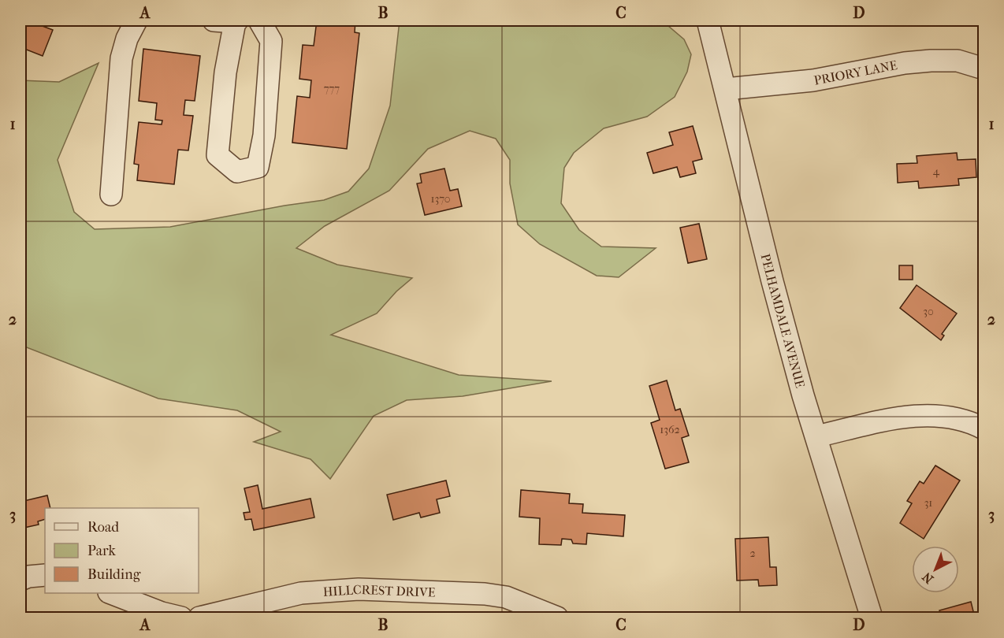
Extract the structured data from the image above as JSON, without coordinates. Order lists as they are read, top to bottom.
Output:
{
  "streets": {
    "street": ["PRIORY LANE", "PELHAMDALE AVENUE", "HILLCREST DRIVE"]
  },
  "crossings": [
    ["PRIORY LANE", "PELHAMDALE AVENUE"]
  ],
  "house_numbers": [
    "777",
    "4",
    "1370",
    "30",
    "1362",
    "31",
    "2"
  ],
  "legend": ["Road", "Park", "Building"],
  "north": "bottom left",
  "grid": {
    "columns": [
      "A",
      "B",
      "C",
      "D"
    ],
    "rows": ["1", "2", "3"]
  }
}
